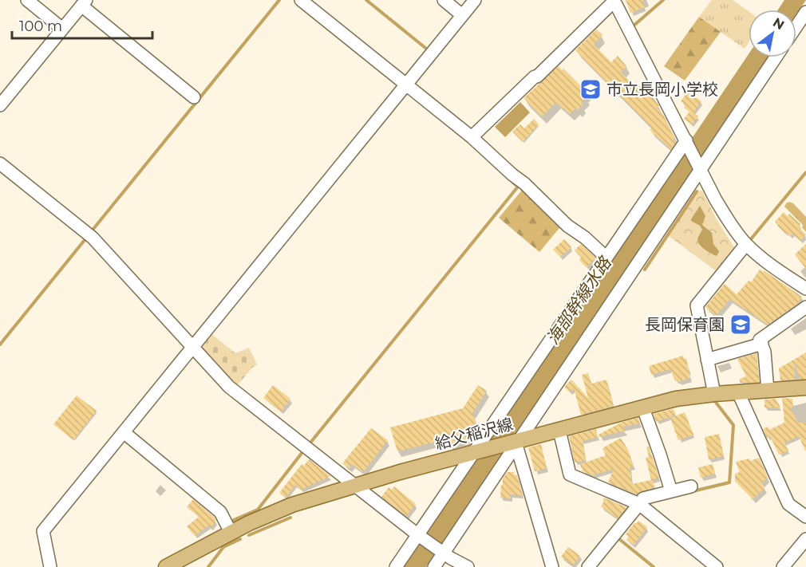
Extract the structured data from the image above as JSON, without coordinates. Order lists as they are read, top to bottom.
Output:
{
  "streets": {
    "main road": ["給父稲沢線"]
  },
  "water": ["海部幹線水路"],
  "places": {
    "school or university": ["市立長岡小学校", "長岡保育園"]
  },
  "scale_bar": "100 m",
  "north": "top right"
}
